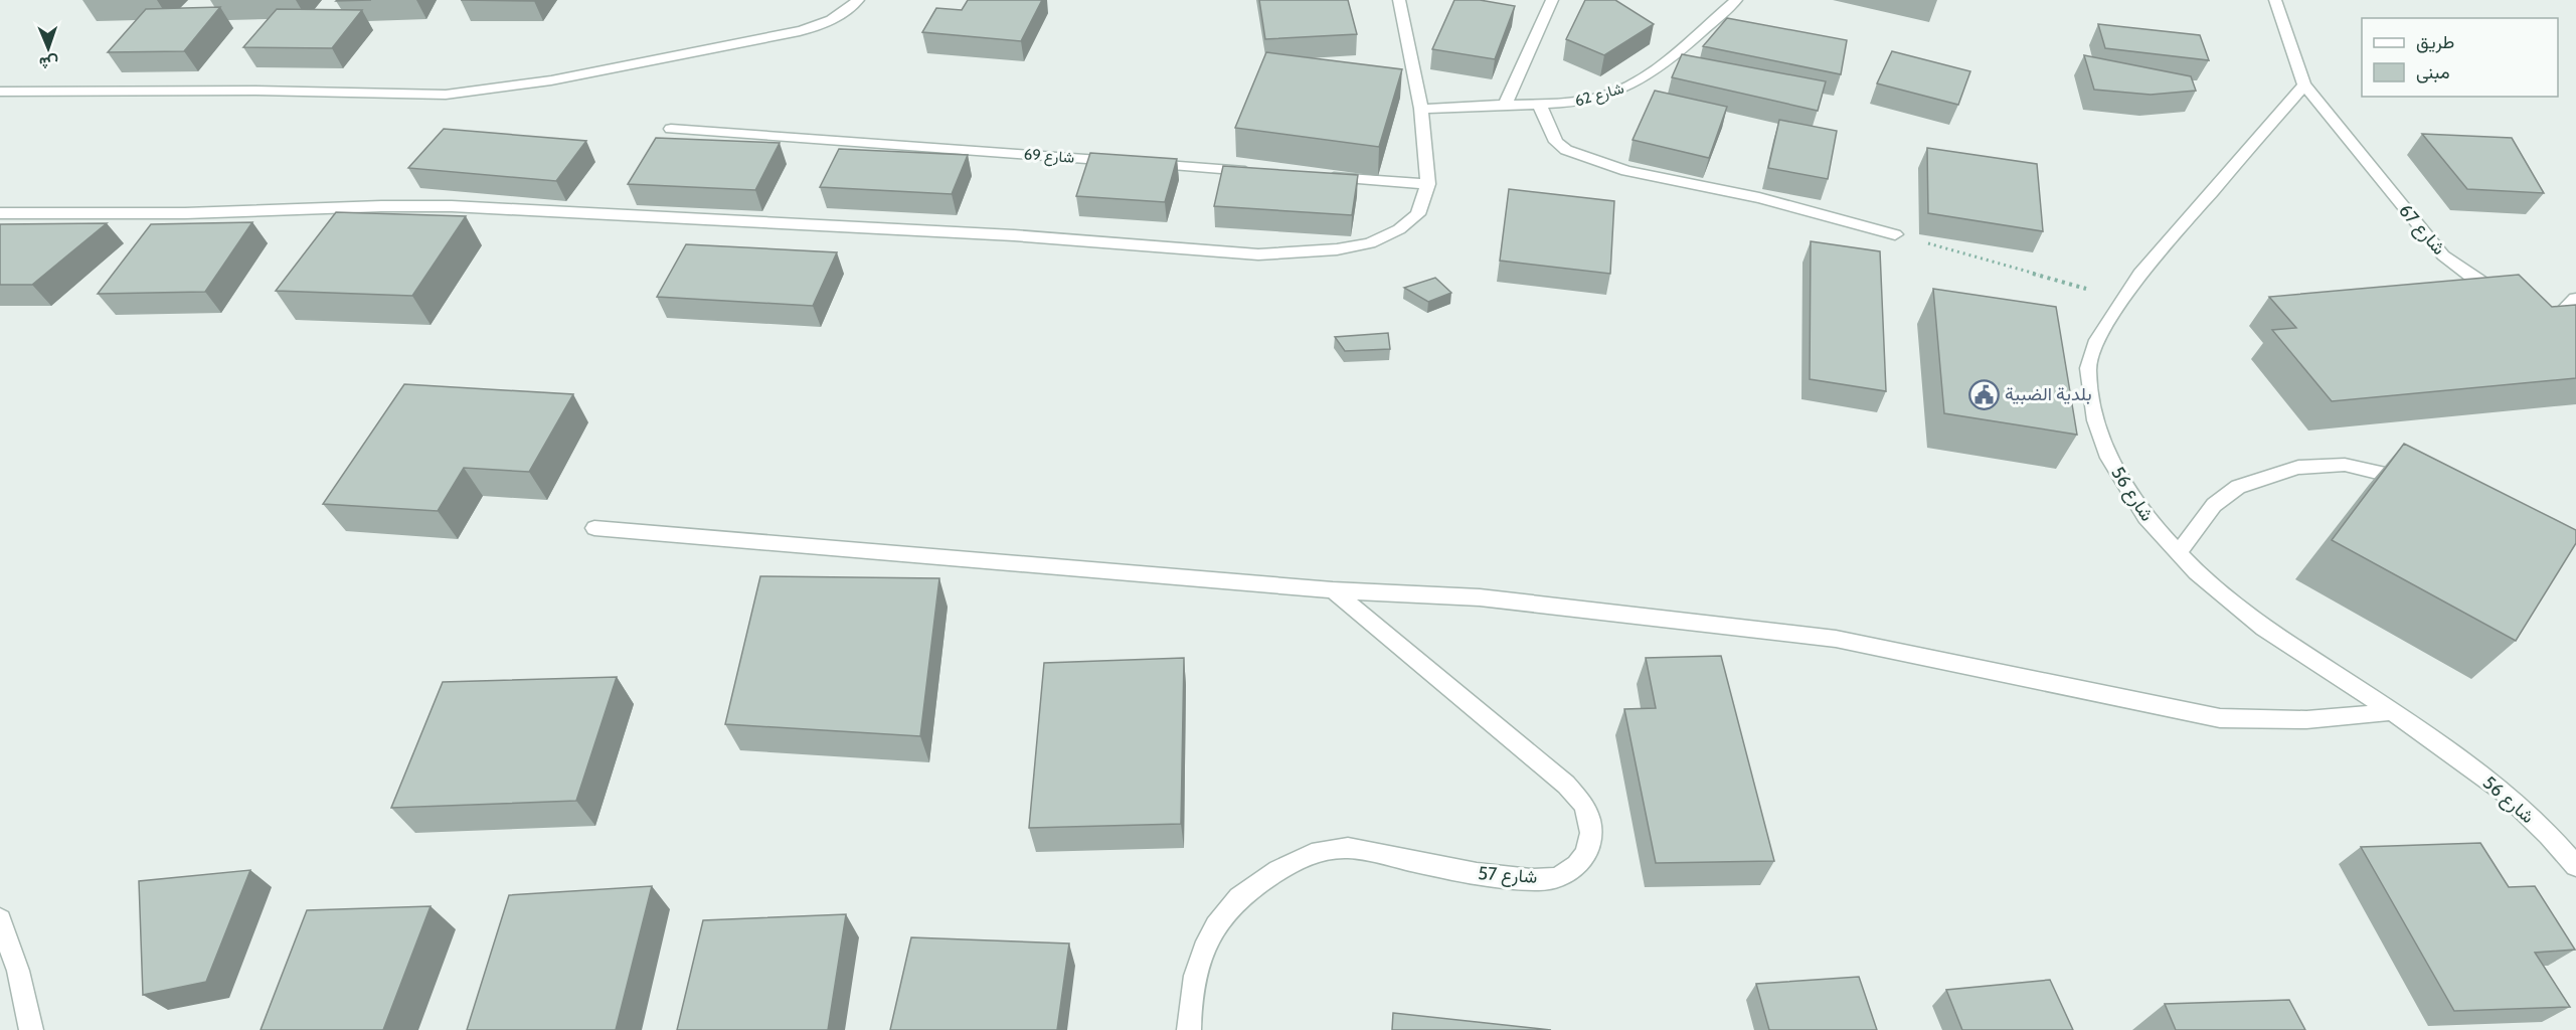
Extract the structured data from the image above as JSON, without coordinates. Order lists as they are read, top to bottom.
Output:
{
  "streets": {
    "street": [
      "شارع 62",
      "شارع 69",
      "شارع 67",
      "شارع 56",
      "شارع 57"
    ]
  },
  "crossings": [
    ["شارع 67", "شارع 56"]
  ],
  "places": {
    "public building": ["بلدية الضبية"]
  },
  "legend": ["طريق", "مبنى"],
  "north": "bottom"
}
